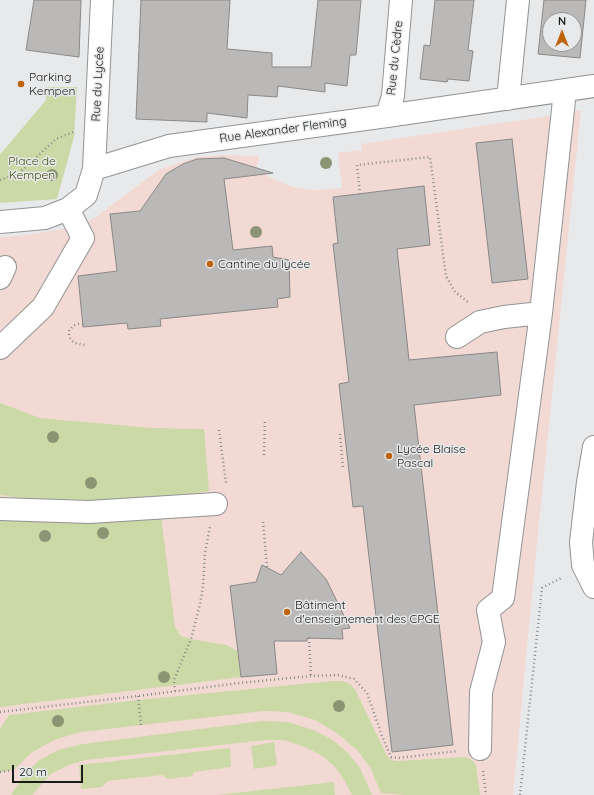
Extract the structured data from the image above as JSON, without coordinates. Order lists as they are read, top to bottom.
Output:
{
  "streets": {
    "street": ["Rue du Cèdre", "Rue du Lycée", "Rue Alexander Fleming"]
  },
  "crossings": [
    ["Rue du Cèdre", "Rue Alexander Fleming"],
    ["Rue du Lycée", "Rue Alexander Fleming"]
  ],
  "parks": ["Place de Kempen"],
  "places": [
    "Parking Kempen",
    "Cantine du lycée",
    "Lycée Blaise Pascal",
    "Bâtiment d'enseignement des CPGE"
  ],
  "scale_bar": "20 m",
  "north": "top"
}
